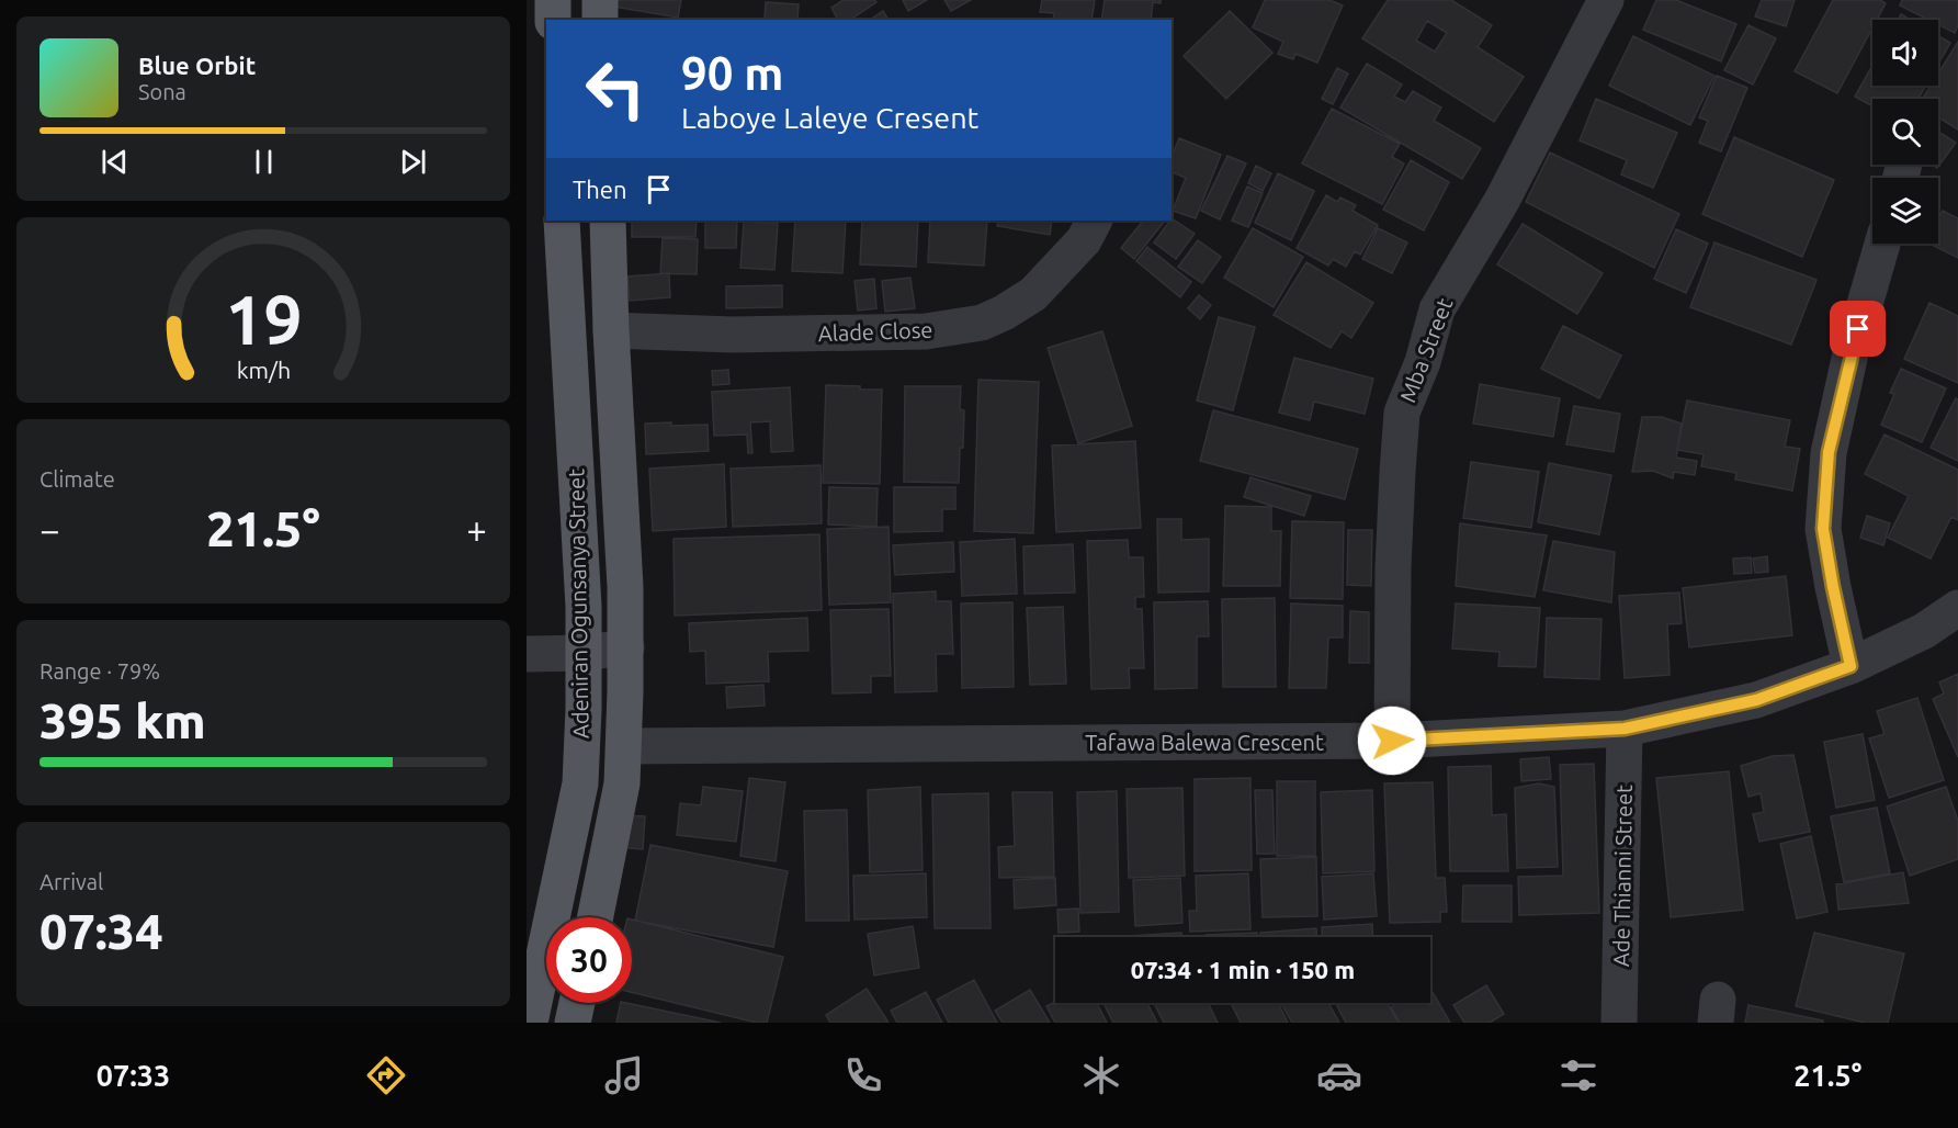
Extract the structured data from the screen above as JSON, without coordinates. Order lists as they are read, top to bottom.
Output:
{
  "streets": {
    "main road": ["Adeniran Ogunsanya Street"],
    "street": [
      "Alade Close",
      "Mba Street",
      "Tafawa Balewa Crescent",
      "Ade Thianni Street"
    ]
  },
  "crossings": [
    ["Alade Close", "Adeniran Ogunsanya Street"],
    ["Mba Street", "Tafawa Balewa Crescent"],
    ["Adeniran Ogunsanya Street", "Tafawa Balewa Crescent"],
    ["Tafawa Balewa Crescent", "Ade Thianni Street"]
  ],
  "page": {
    "turn": ["90 m", "Laboye Laleye Cresent"],
    "song": ["Blue Orbit", "Sona"],
    "then": "Then",
    "tile": [
      "Climate",
      ["Range · 79%", "395 km"],
      ["Arrival", "07:34"]
    ],
    "heat": ["−", "21.5°", "+"],
    "limit": "30",
    "trip": "07:34 · 1 min · 150 m",
    "tabs": ["07:33", "21.5°"],
    "gauge": ["19", "km/h"]
  }
}
